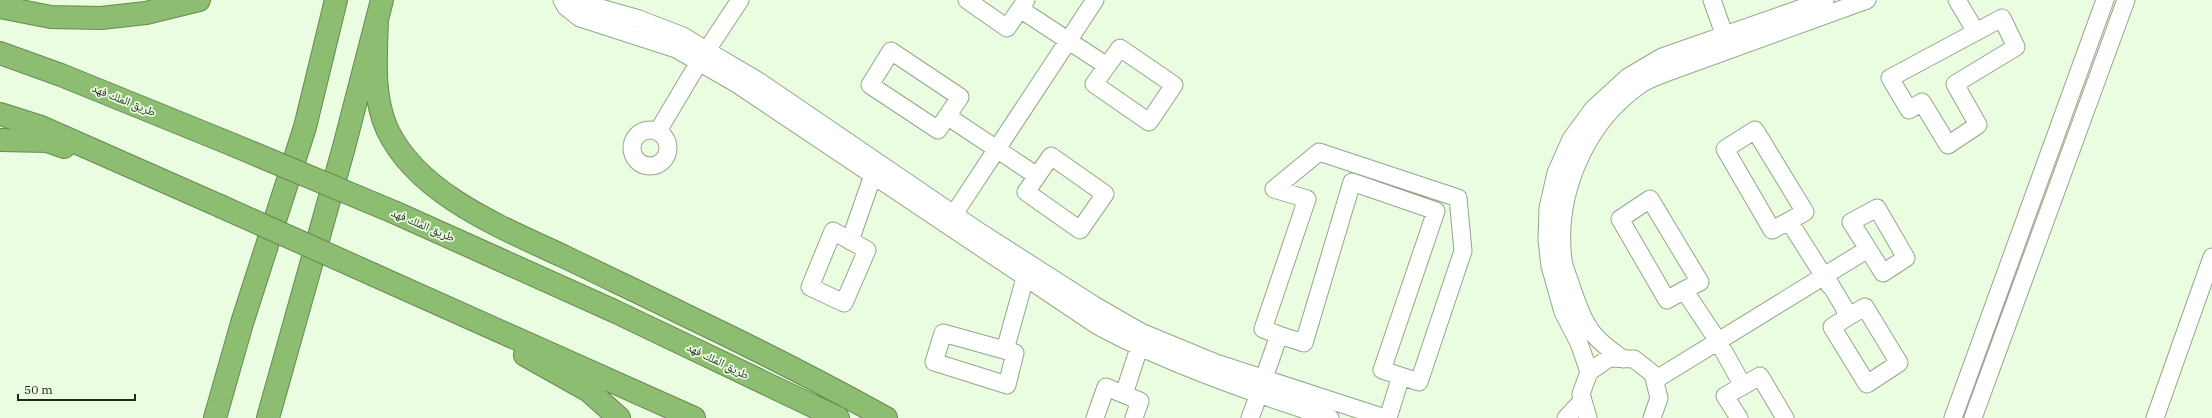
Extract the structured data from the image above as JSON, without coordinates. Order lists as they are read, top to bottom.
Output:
{
  "streets": {
    "highway": ["طريق الملك فهد"]
  },
  "scale_bar": "50 m"
}
